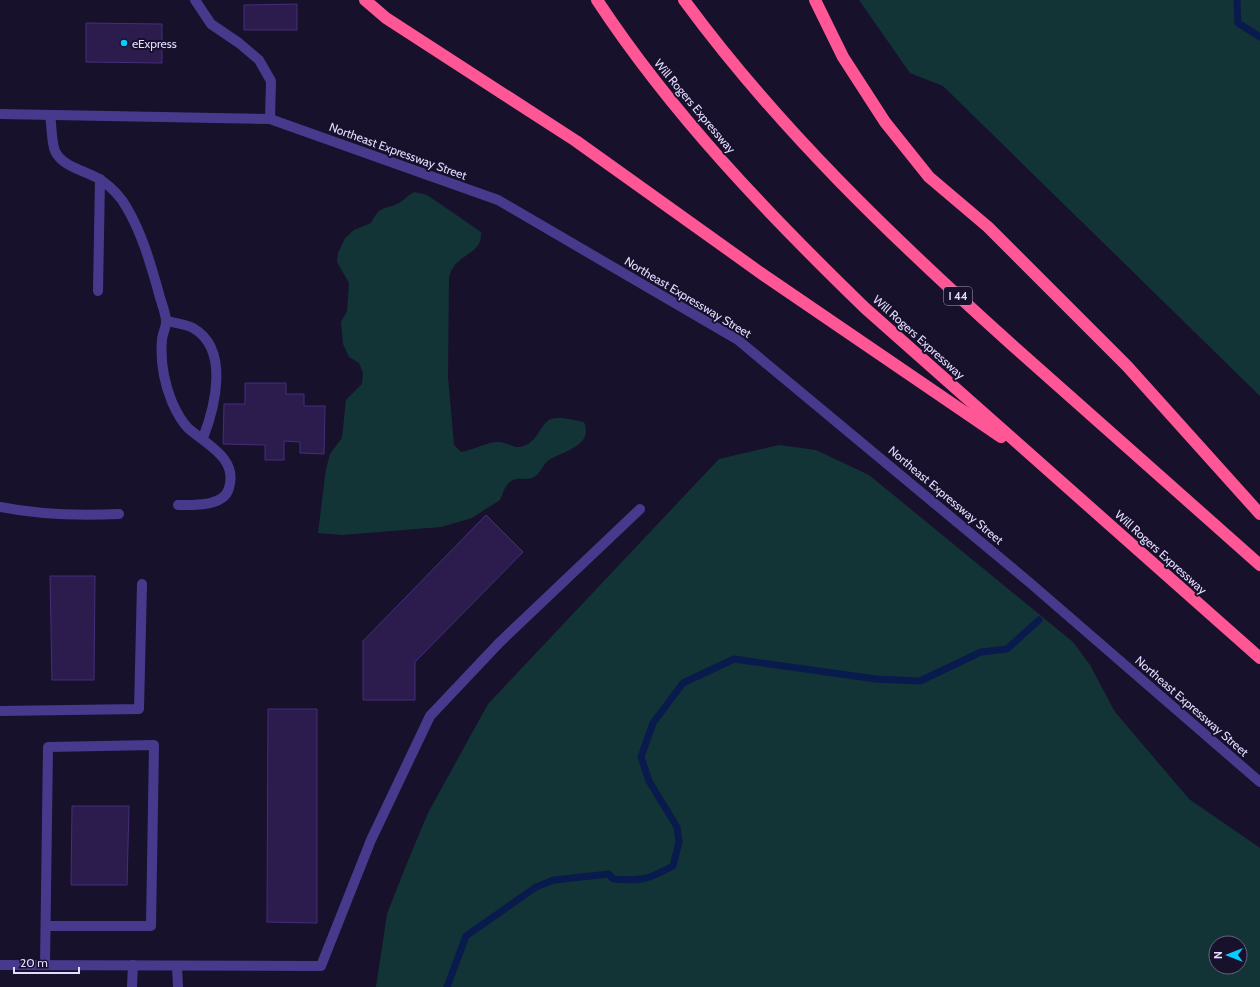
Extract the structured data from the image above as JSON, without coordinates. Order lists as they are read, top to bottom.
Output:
{
  "streets": {
    "highway": ["Will Rogers Expressway", "I 44"],
    "street": ["Northeast Expressway Street"]
  },
  "places": ["eExpress"],
  "scale_bar": "20 m",
  "north": "left"
}
